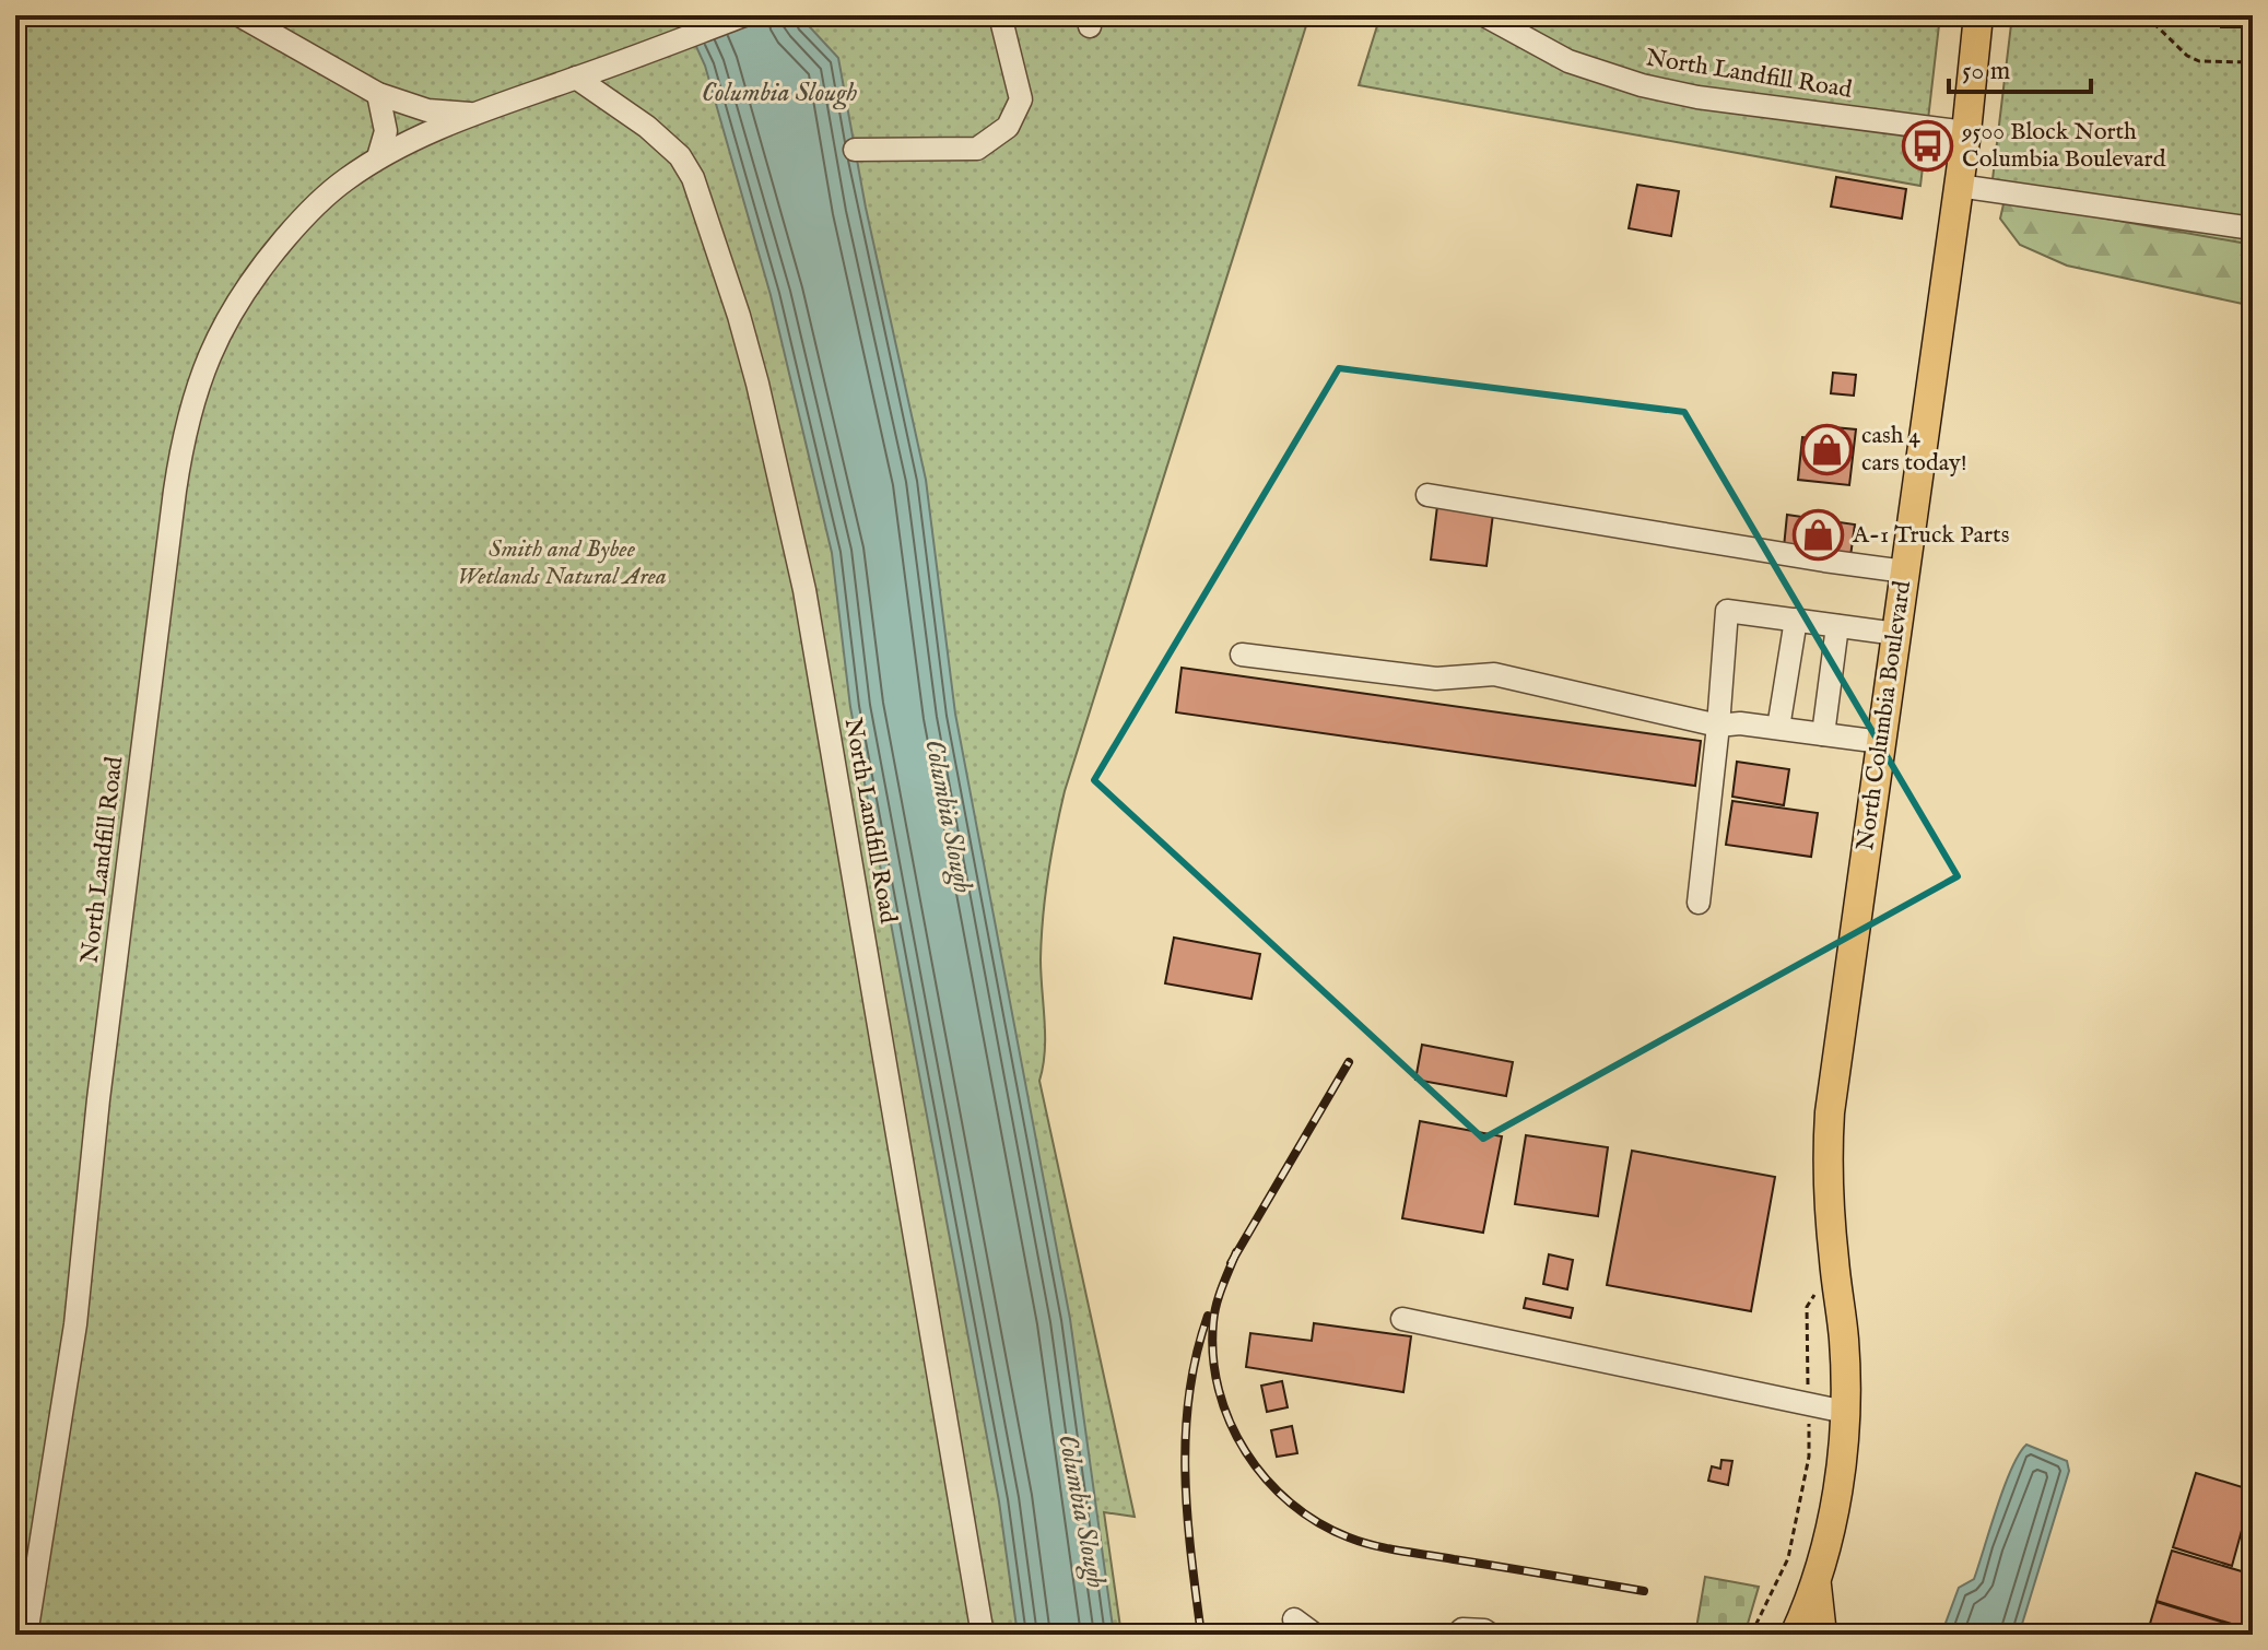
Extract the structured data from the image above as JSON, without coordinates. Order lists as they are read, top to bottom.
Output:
{
  "streets": {
    "main road": ["North Columbia Boulevard"],
    "street": ["North Landfill Road"]
  },
  "crossings": [
    ["North Landfill Road", "North Columbia Boulevard"]
  ],
  "water": ["Columbia Slough"],
  "parks": ["Smith and Bybee Wetlands Natural Area"],
  "places": {
    "bus stop": ["9500 Block North Columbia Boulevard"],
    "shop": ["cash 4 cars today!", "A-1 Truck Parts"]
  },
  "scale_bar": "50 m"
}
